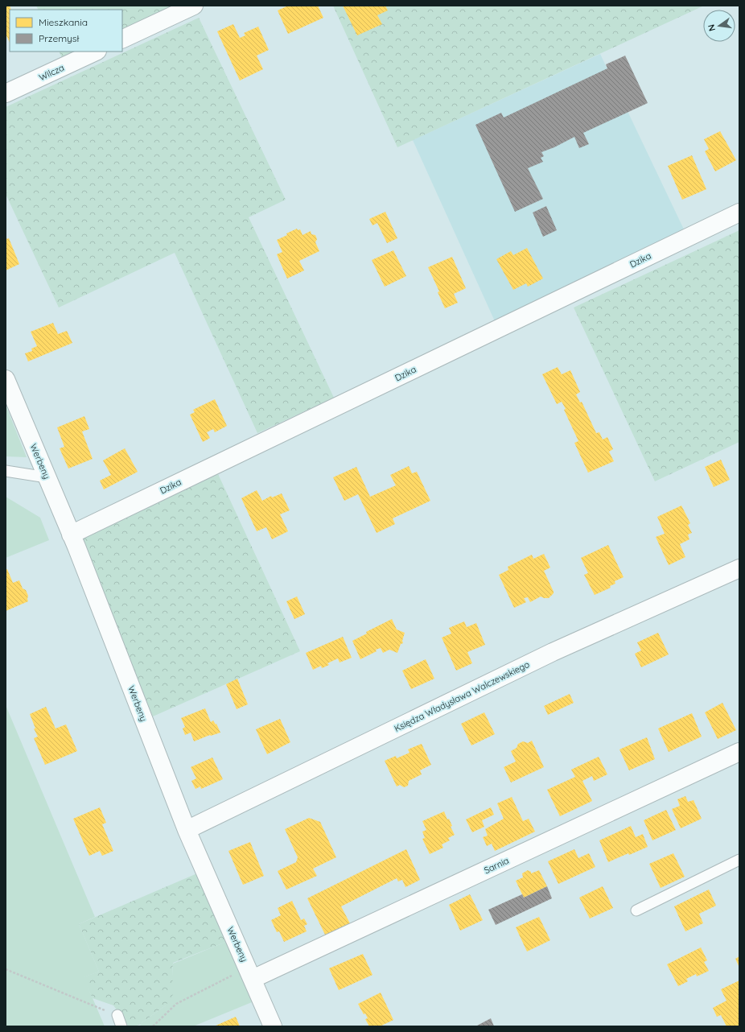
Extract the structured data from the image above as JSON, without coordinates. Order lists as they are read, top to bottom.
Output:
{
  "streets": {
    "street": [
      "Wilcza",
      "Dzika",
      "Werbeny",
      "Księdza Władysława Walczewskiego",
      "Sarnia"
    ]
  },
  "crossings": [
    ["Dzika", "Werbeny"],
    ["Werbeny", "Księdza Władysława Walczewskiego"],
    ["Werbeny", "Sarnia"]
  ],
  "legend": ["Mieszkania", "Przemysł"],
  "north": "left"
}
